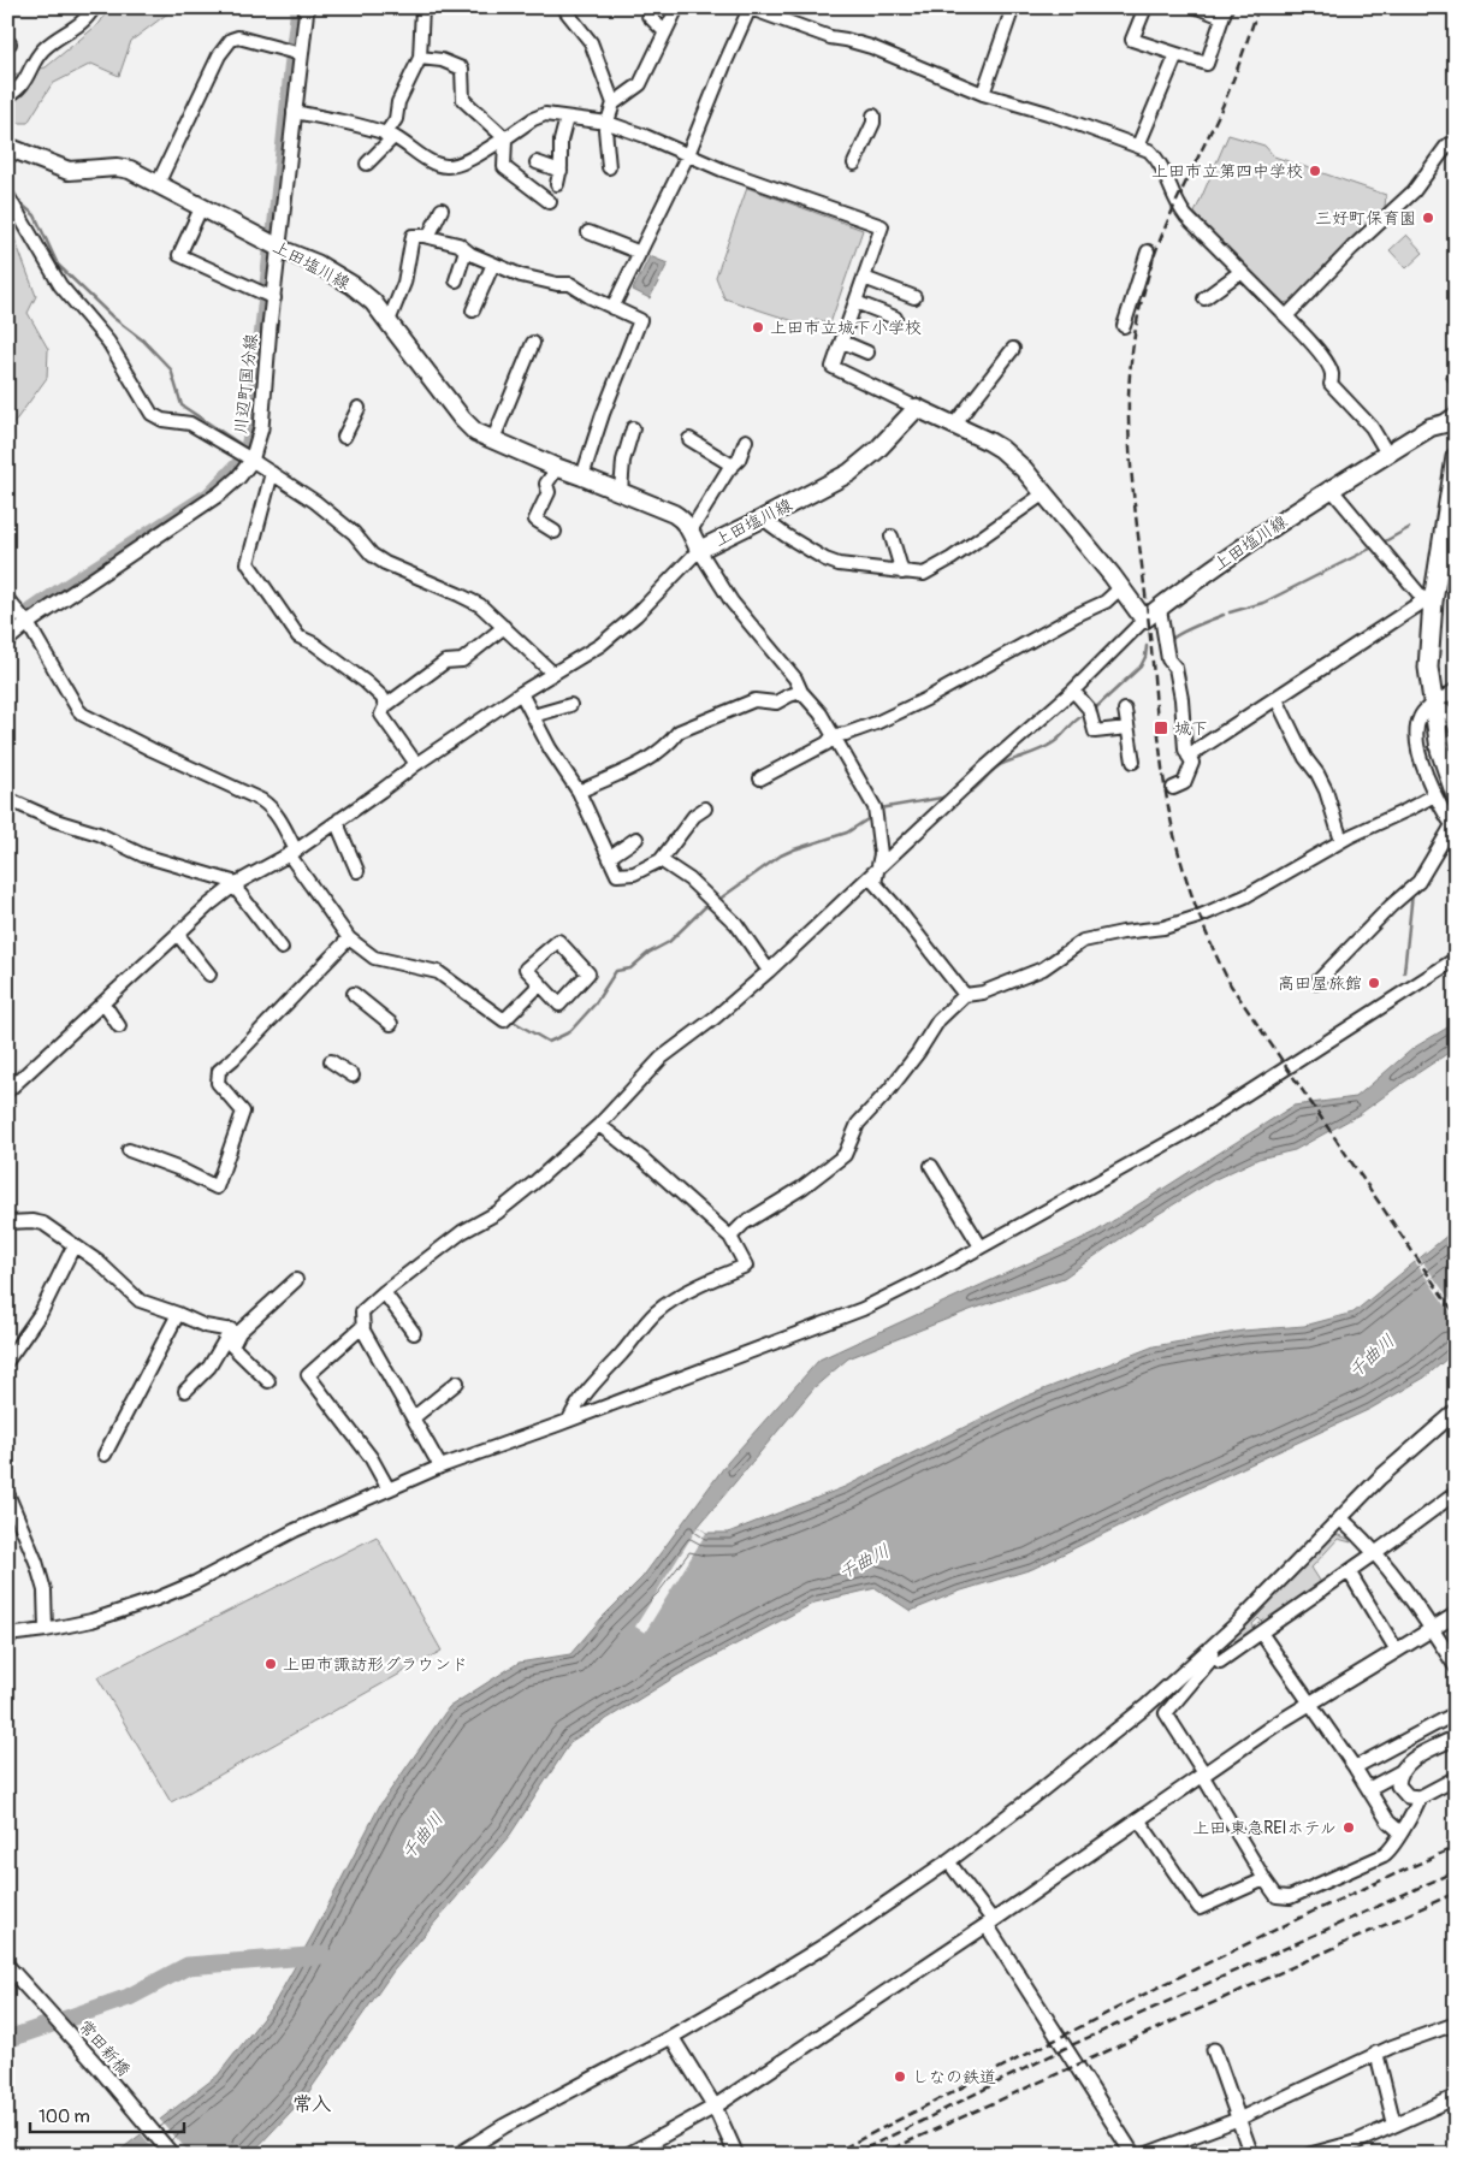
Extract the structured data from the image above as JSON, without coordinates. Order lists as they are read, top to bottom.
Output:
{
  "streets": {
    "main road": ["上田塩川線"],
    "street": ["川辺町国分線", "常田新橋"]
  },
  "crossings": [
    ["上田塩川線", "川辺町国分線"]
  ],
  "districts": ["常入"],
  "water": ["千曲川"],
  "places": {
    "other": [
      "上田市立第四中学校",
      "三好町保育園",
      "上田市立城下小学校",
      "高田屋旅館",
      "上田市諏訪形グラウンド",
      "上田 東急REIホテル",
      "しなの鉄道"
    ],
    "transit": ["城下"]
  },
  "scale_bar": "100 m"
}
